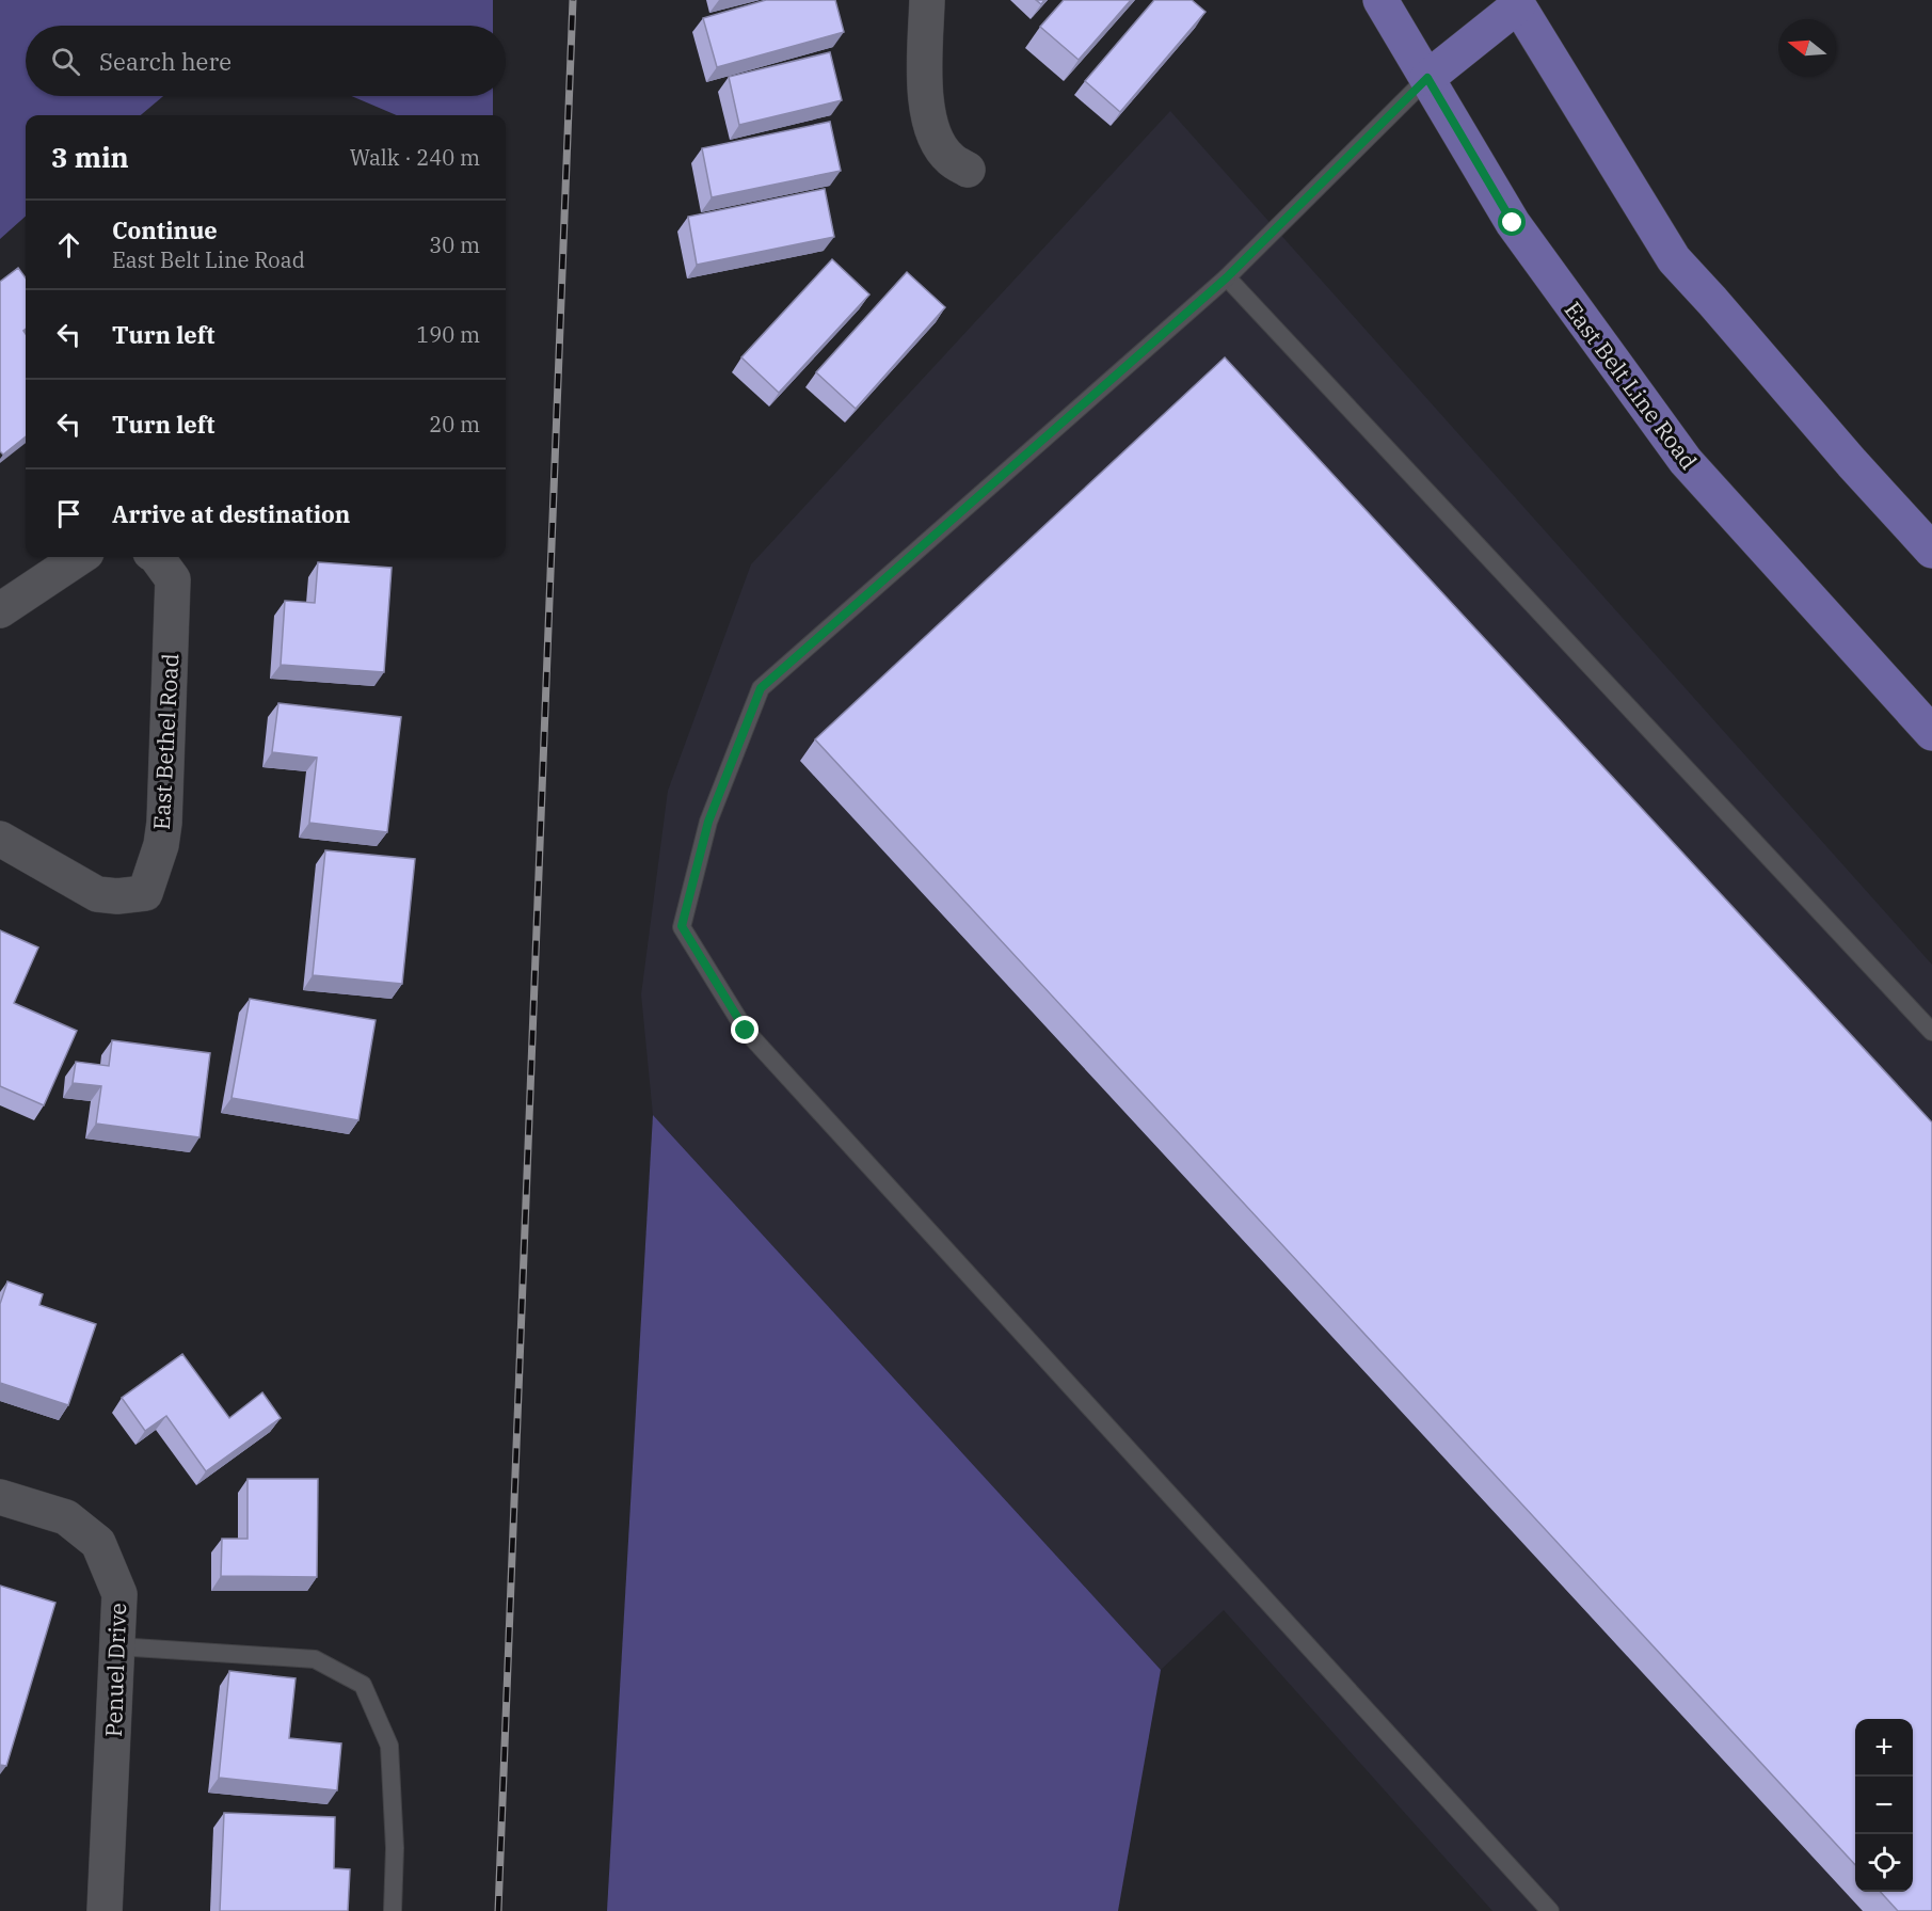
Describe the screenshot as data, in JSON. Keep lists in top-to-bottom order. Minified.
{"streets":{"main road":["East Belt Line Road"],"street":["East Bethel Road","Penuel Drive"]},"north":"left","page":{"search":"Search here","heading":["3 min","Walk · 240 m"],"list":[["Continue","East Belt Line Road","30 m"],["Turn left","190 m"],["Turn left","20 m"],"Arrive at destination"],"map_buttons":["+","−"]}}
